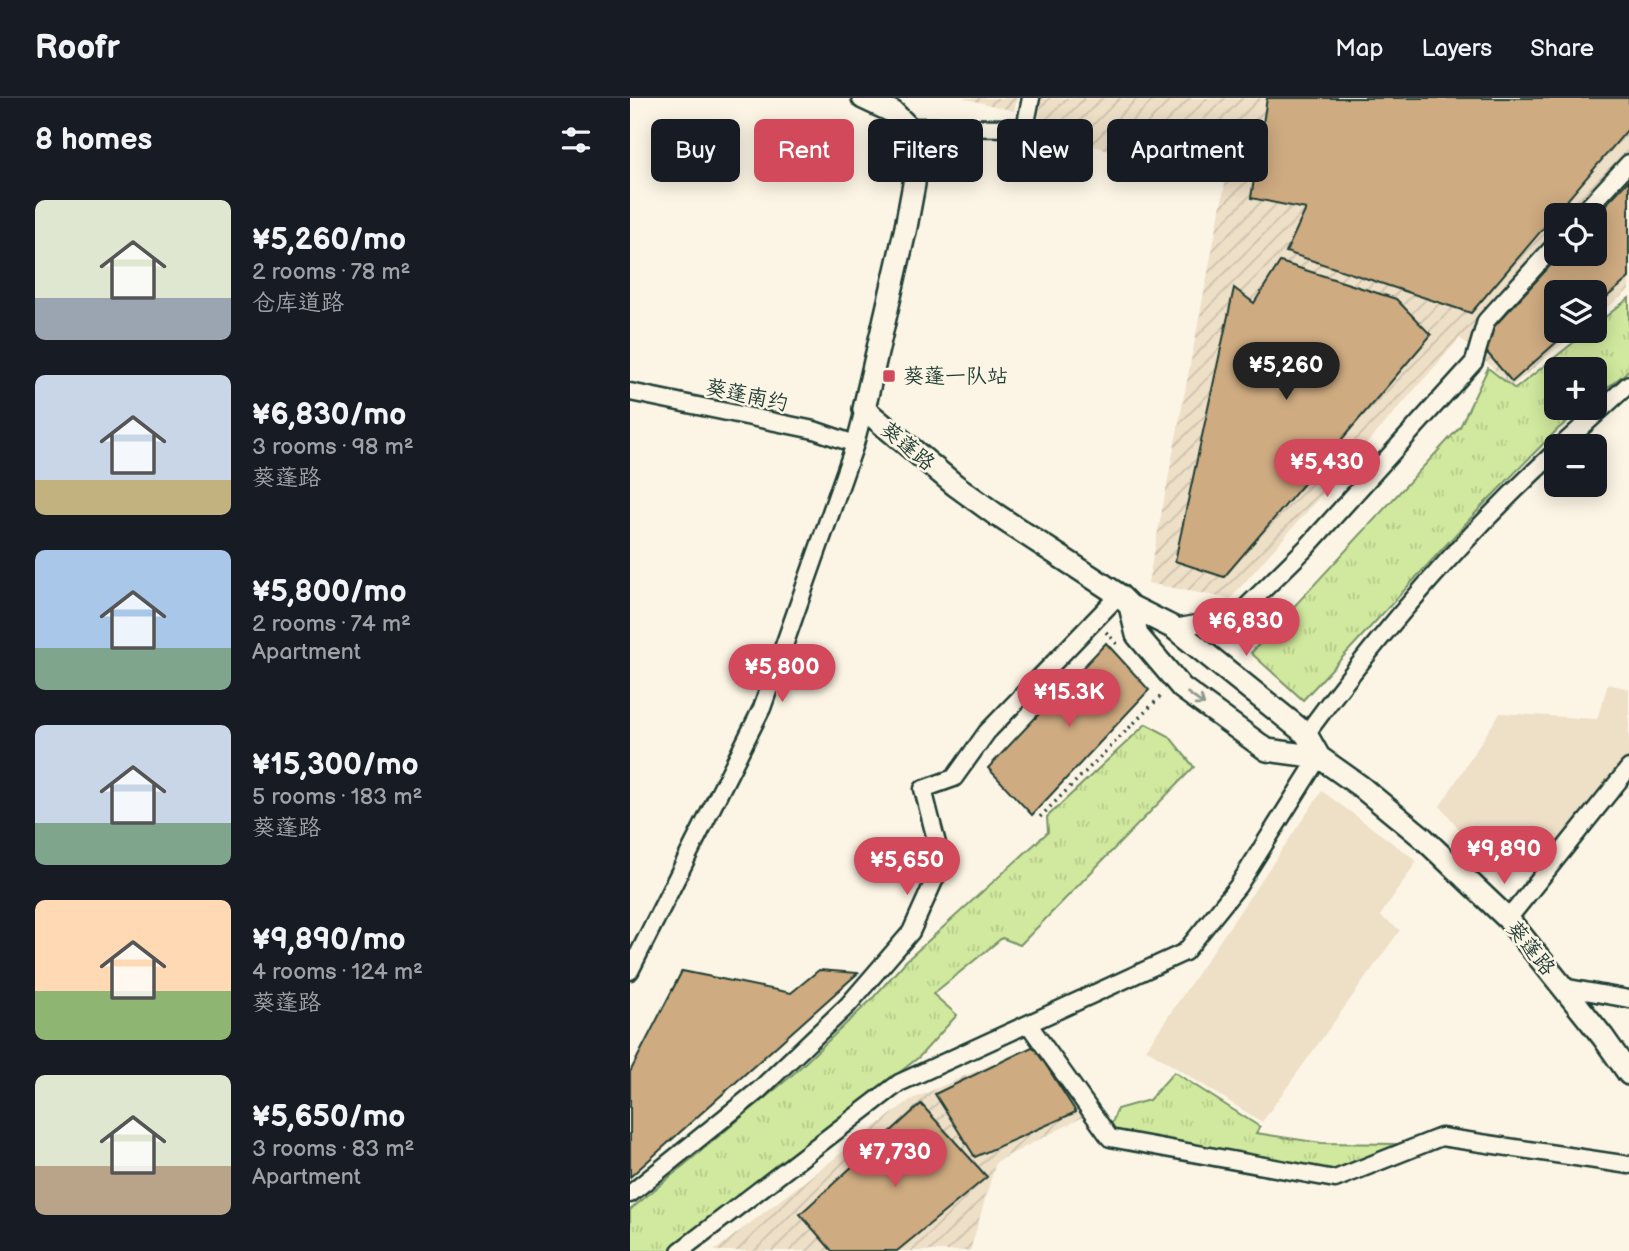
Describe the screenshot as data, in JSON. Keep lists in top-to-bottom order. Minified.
{"streets":{"street":["葵蓬南约","葵蓬路"]},"places":{"transit":["葵蓬一队站"]},"page":{"header":"Roofr","nav":["Map","Layers","Share"],"heading":"8 homes","chip":["Buy","Rent","Filters","New","Apartment"],"list":[{"name":"¥5,260/mo","note":"2 rooms · 78 m² · 仓库道路"},{"name":"¥6,830/mo","note":"3 rooms · 98 m² · 葵蓬路"},{"name":"¥5,800/mo","note":"2 rooms · 74 m² · Apartment"},{"name":"¥15,300/mo","note":"5 rooms · 183 m² · 葵蓬路"},{"name":"¥9,890/mo","note":"4 rooms · 124 m² · 葵蓬路"},{"name":"¥5,650/mo","note":"3 rooms · 83 m² · Apartment"}],"map_buttons":["+","−"],"price":["¥5,260","¥5,430","¥6,830","¥5,800","¥15.3K","¥9,890","¥5,650","¥7,730"]}}
